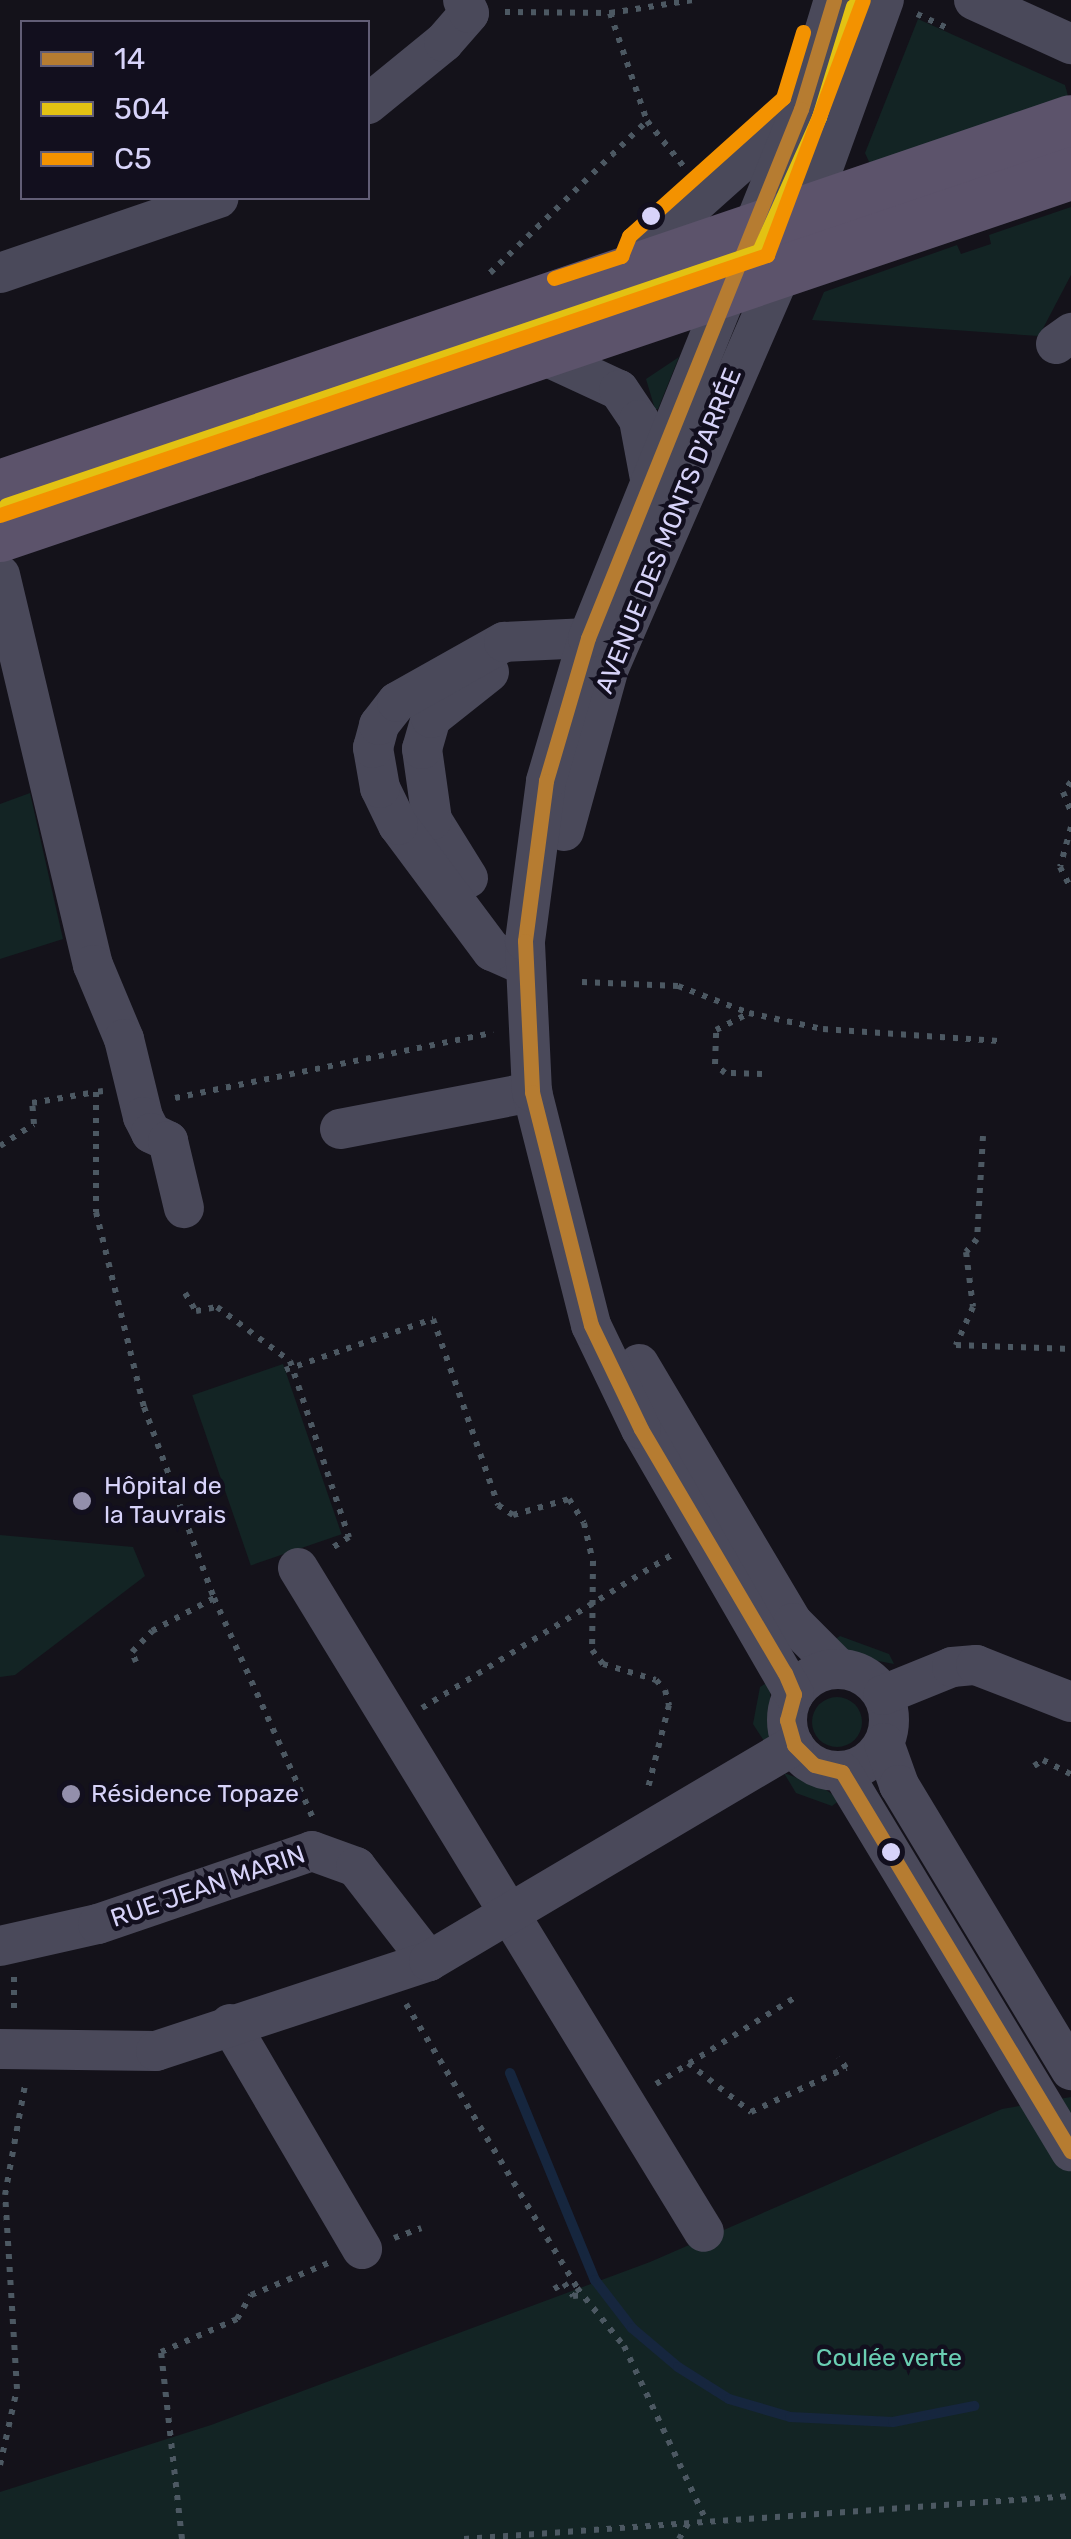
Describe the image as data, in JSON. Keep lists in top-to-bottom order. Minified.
{"streets":{"street":["AVENUE DES MONTS D'ARRÉE","RUE JEAN MARIN"]},"parks":["Coulée verte"],"places":["Hôpital de la Tauvrais","Résidence Topaze"],"lines":["transit line 14","transit line C5","transit line 504"],"legend":["14","504","C5"]}
